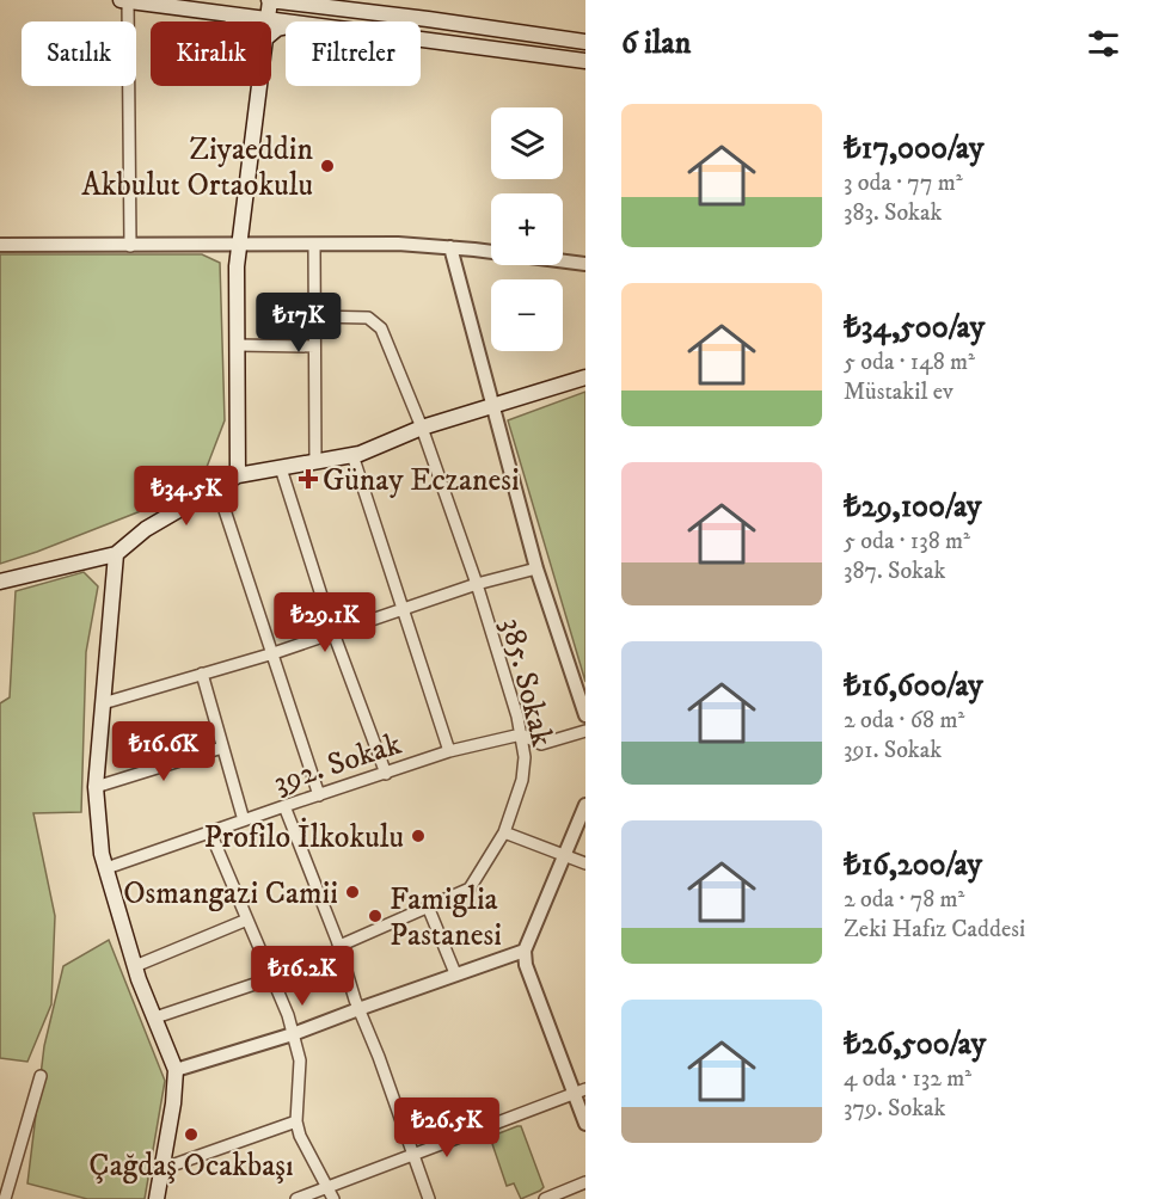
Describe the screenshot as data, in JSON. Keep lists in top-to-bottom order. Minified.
{"streets":{"street":["385. Sokak","392. Sokak"]},"crossings":[["385. Sokak","392. Sokak"]],"places":{"other":["Ziyaeddin Akbulut Ortaokulu","Profilo İlkokulu","Osmangazi Camii","Famiglia Pastanesi","Çağdaş Ocakbaşı"],"health":["Günay Eczanesi"]},"page":{"heading":"6 ilan","chip":["Satılık","Kiralık","Filtreler"],"list":[{"name":"₺17,000/ay","note":"3 oda · 77 m² · 383. Sokak"},{"name":"₺34,500/ay","note":"5 oda · 148 m² · Müstakil ev"},{"name":"₺29,100/ay","note":"5 oda · 138 m² · 387. Sokak"},{"name":"₺16,600/ay","note":"2 oda · 68 m² · 391. Sokak"},{"name":"₺16,200/ay","note":"2 oda · 78 m² · Zeki Hafız Caddesi"},{"name":"₺26,500/ay","note":"4 oda · 132 m² · 379. Sokak"}],"map_buttons":["+","−"],"price":["₺17K","₺34.5K","₺29.1K","₺16.6K","₺16.2K","₺26.5K"]}}
